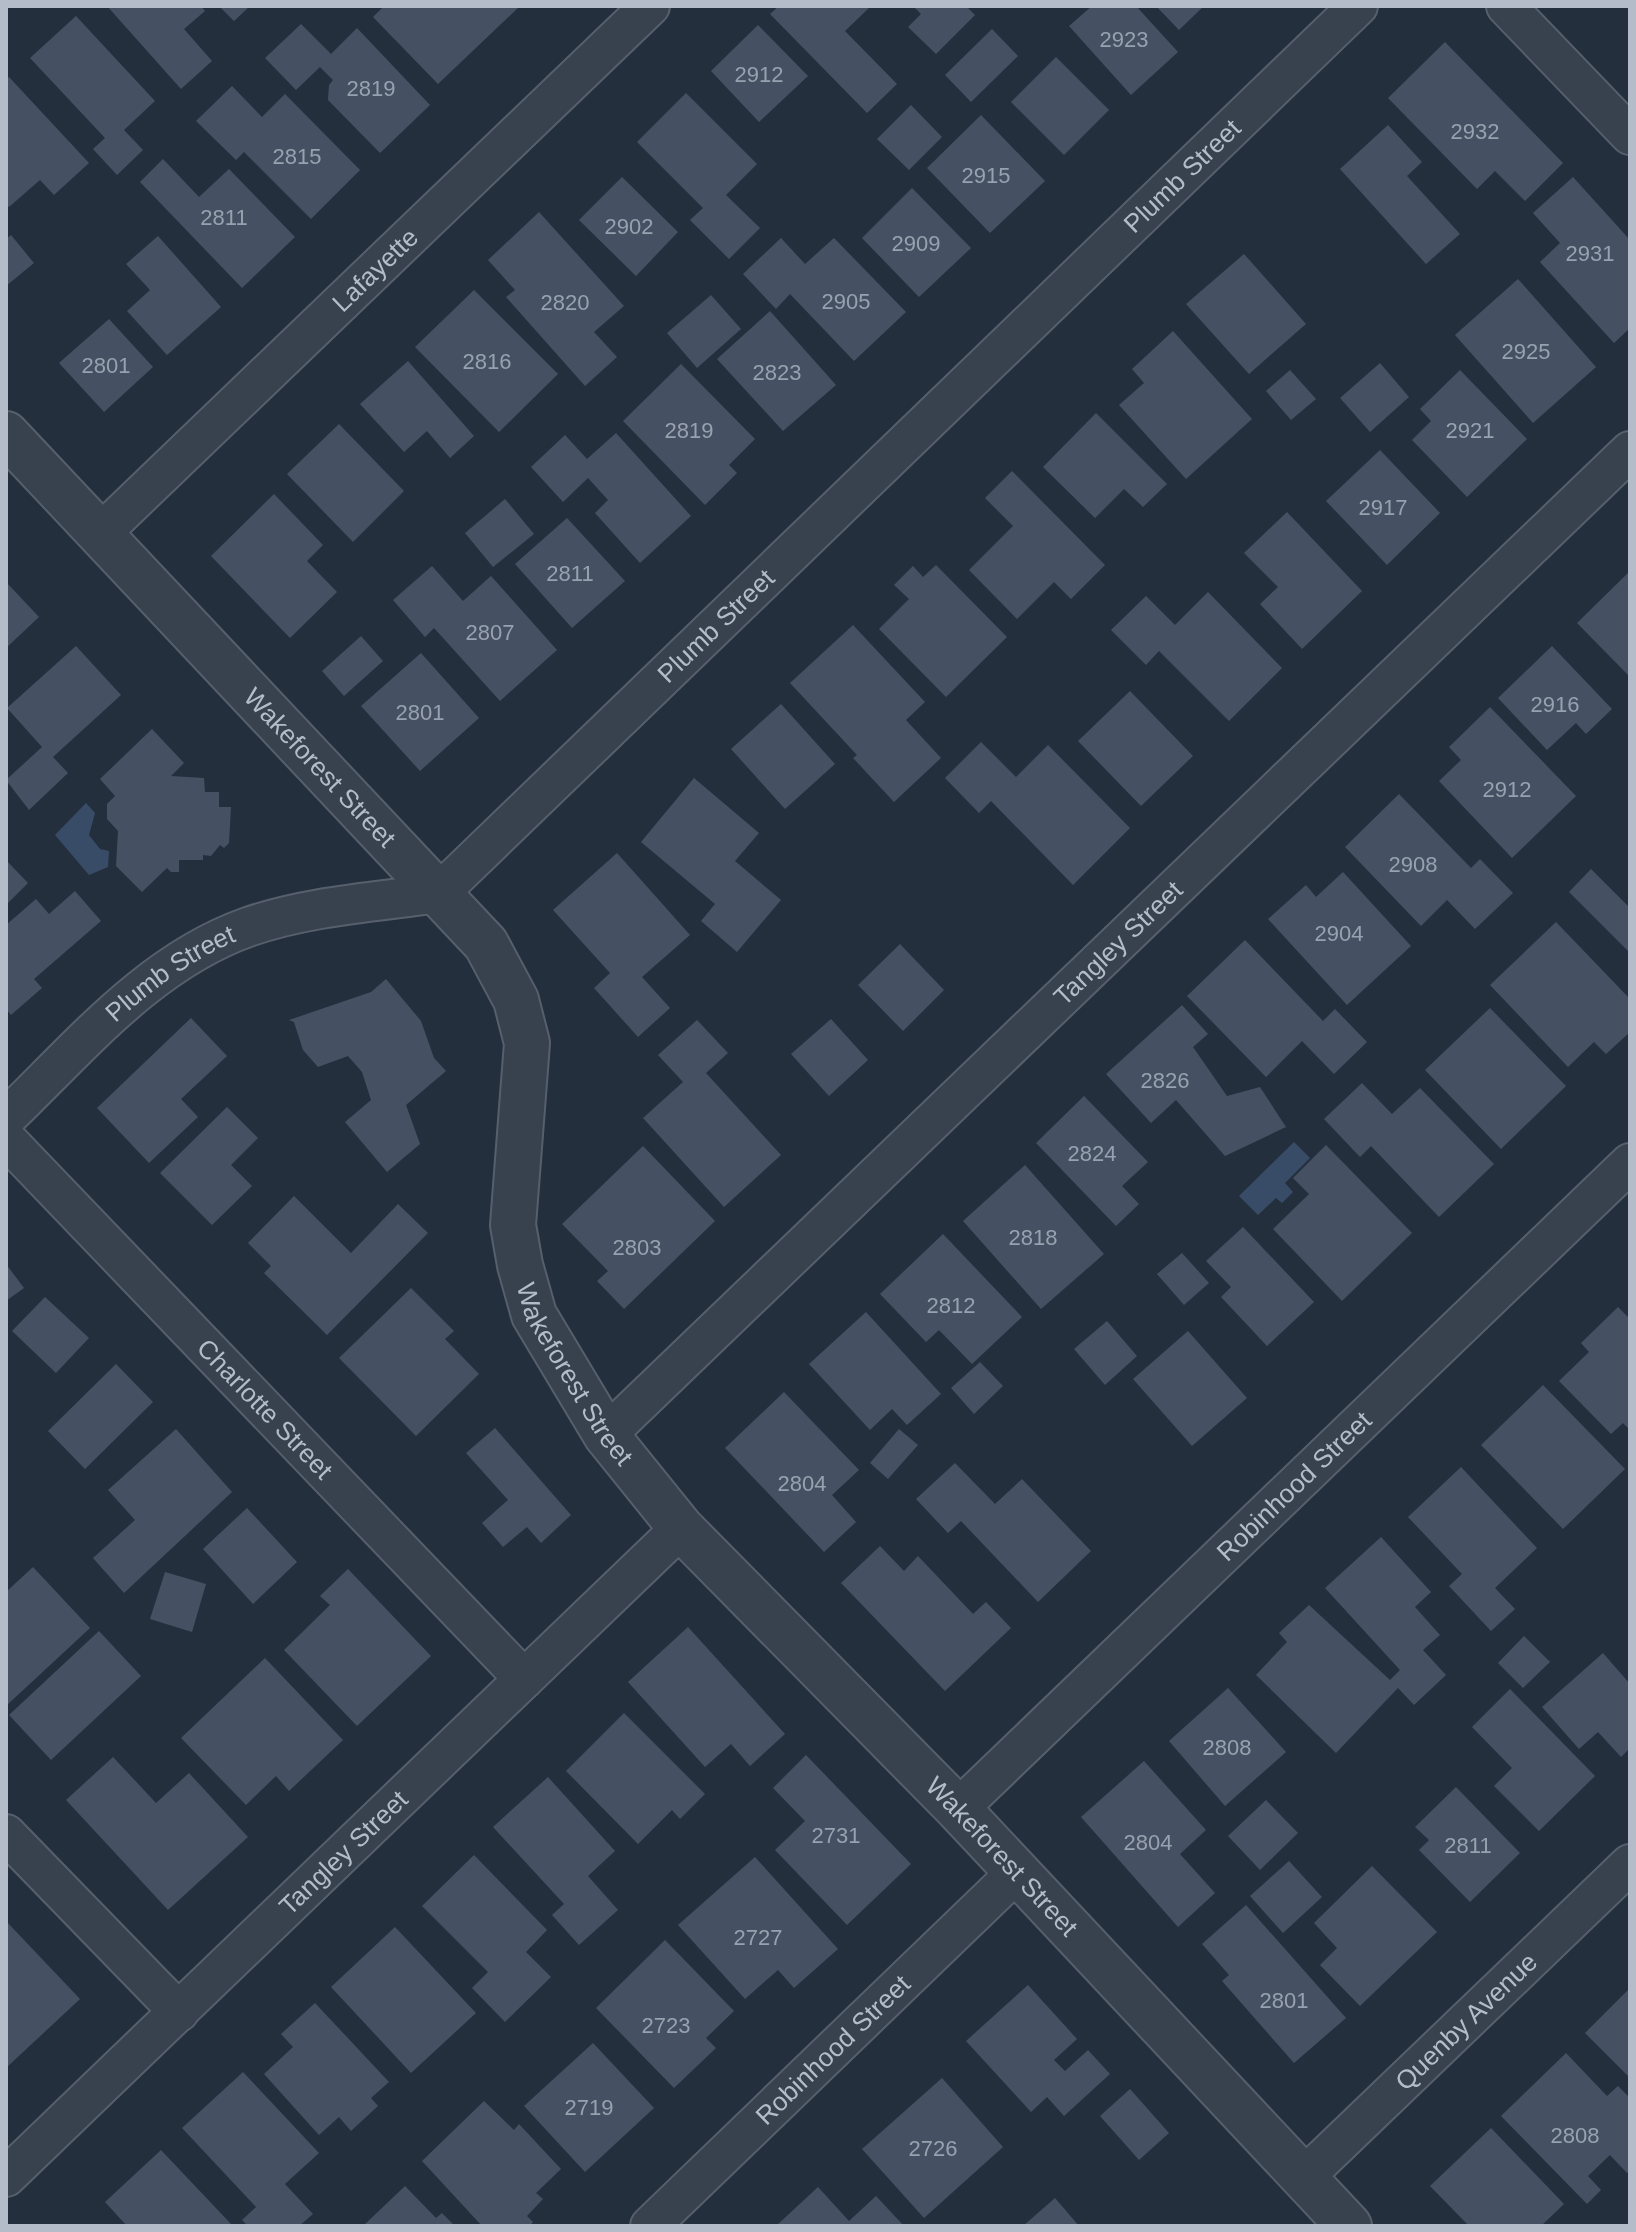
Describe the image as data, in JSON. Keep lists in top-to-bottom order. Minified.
{"streets":{"street":["Plumb Street","Lafayette","Wakeforest Street","Tangley Street","Charlotte Street","Robinhood Street","Quenby Avenue"]},"crossings":[["Plumb Street","Wakeforest Street"],["Lafayette","Wakeforest Street"],["Wakeforest Street","Tangley Street"],["Wakeforest Street","Robinhood Street"],["Wakeforest Street","Quenby Avenue"],["Tangley Street","Charlotte Street"]],"house_numbers":["2923","2912","2819","2932","2815","2915","2811","2902","2909","2931","2905","2820","2925","2816","2801","2823","2819","2921","2917","2811","2807","2916","2801","2912","2908","2904","2826","2824","2818","2803","2812","2804","2808","2731","2804","2811","2727","2801","2723","2719","2808","2726"]}
